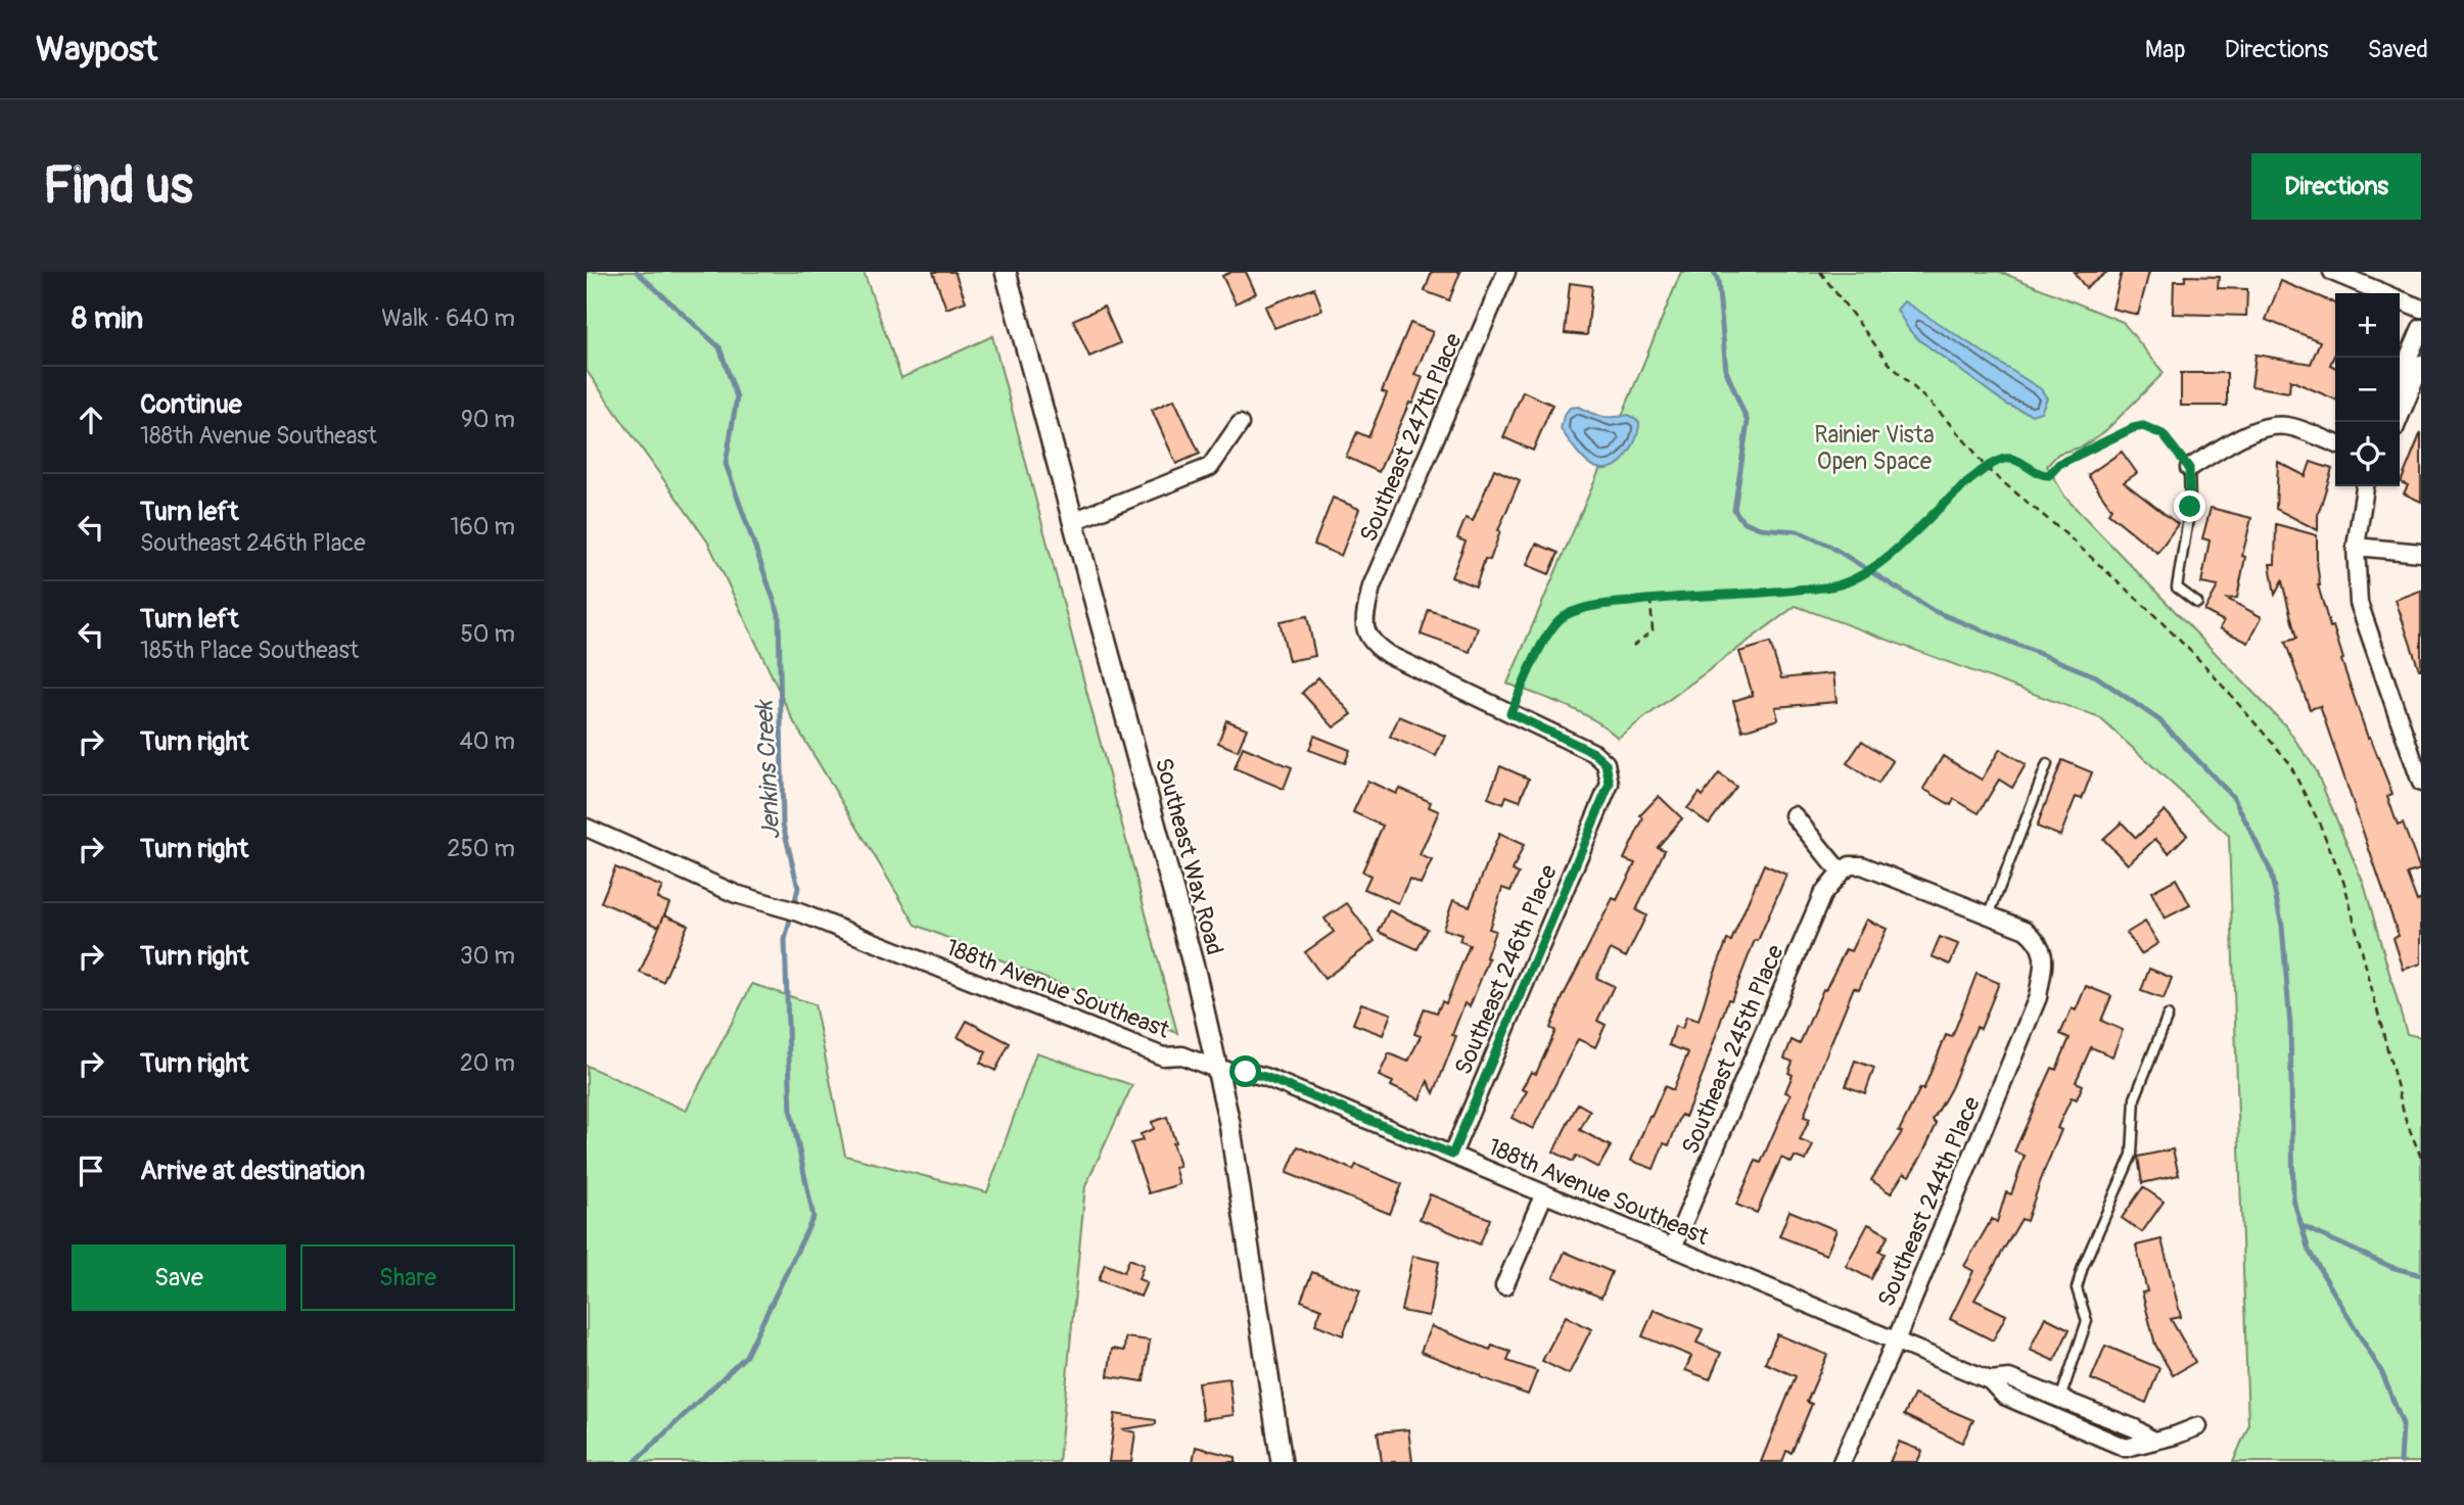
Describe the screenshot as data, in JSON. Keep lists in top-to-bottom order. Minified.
{"streets":{"street":["Southeast 247th Place","Southeast Wax Road","Southeast 246th Place","188th Avenue Southeast","Southeast 245th Place","Southeast 244th Place"]},"crossings":[["Southeast 247th Place","Southeast 246th Place"],["Southeast Wax Road","188th Avenue Southeast"],["Southeast 246th Place","188th Avenue Southeast"],["188th Avenue Southeast","Southeast 245th Place"],["188th Avenue Southeast","Southeast 244th Place"]],"water":["Jenkins Creek"],"parks":["Rainier Vista Open Space"],"page":{"header":"Waypost","nav":["Map","Directions","Saved"],"buttons":["Directions",["Save","Share"]],"title":"Find us","heading":["8 min","Walk · 640 m"],"map_buttons":["+","−"],"list":[["Continue","188th Avenue Southeast","90 m"],["Turn left","Southeast 246th Place","160 m"],["Turn left","185th Place Southeast","50 m"],["Turn right","40 m"],["Turn right","250 m"],["Turn right","30 m"],["Turn right","20 m"],"Arrive at destination"]}}
